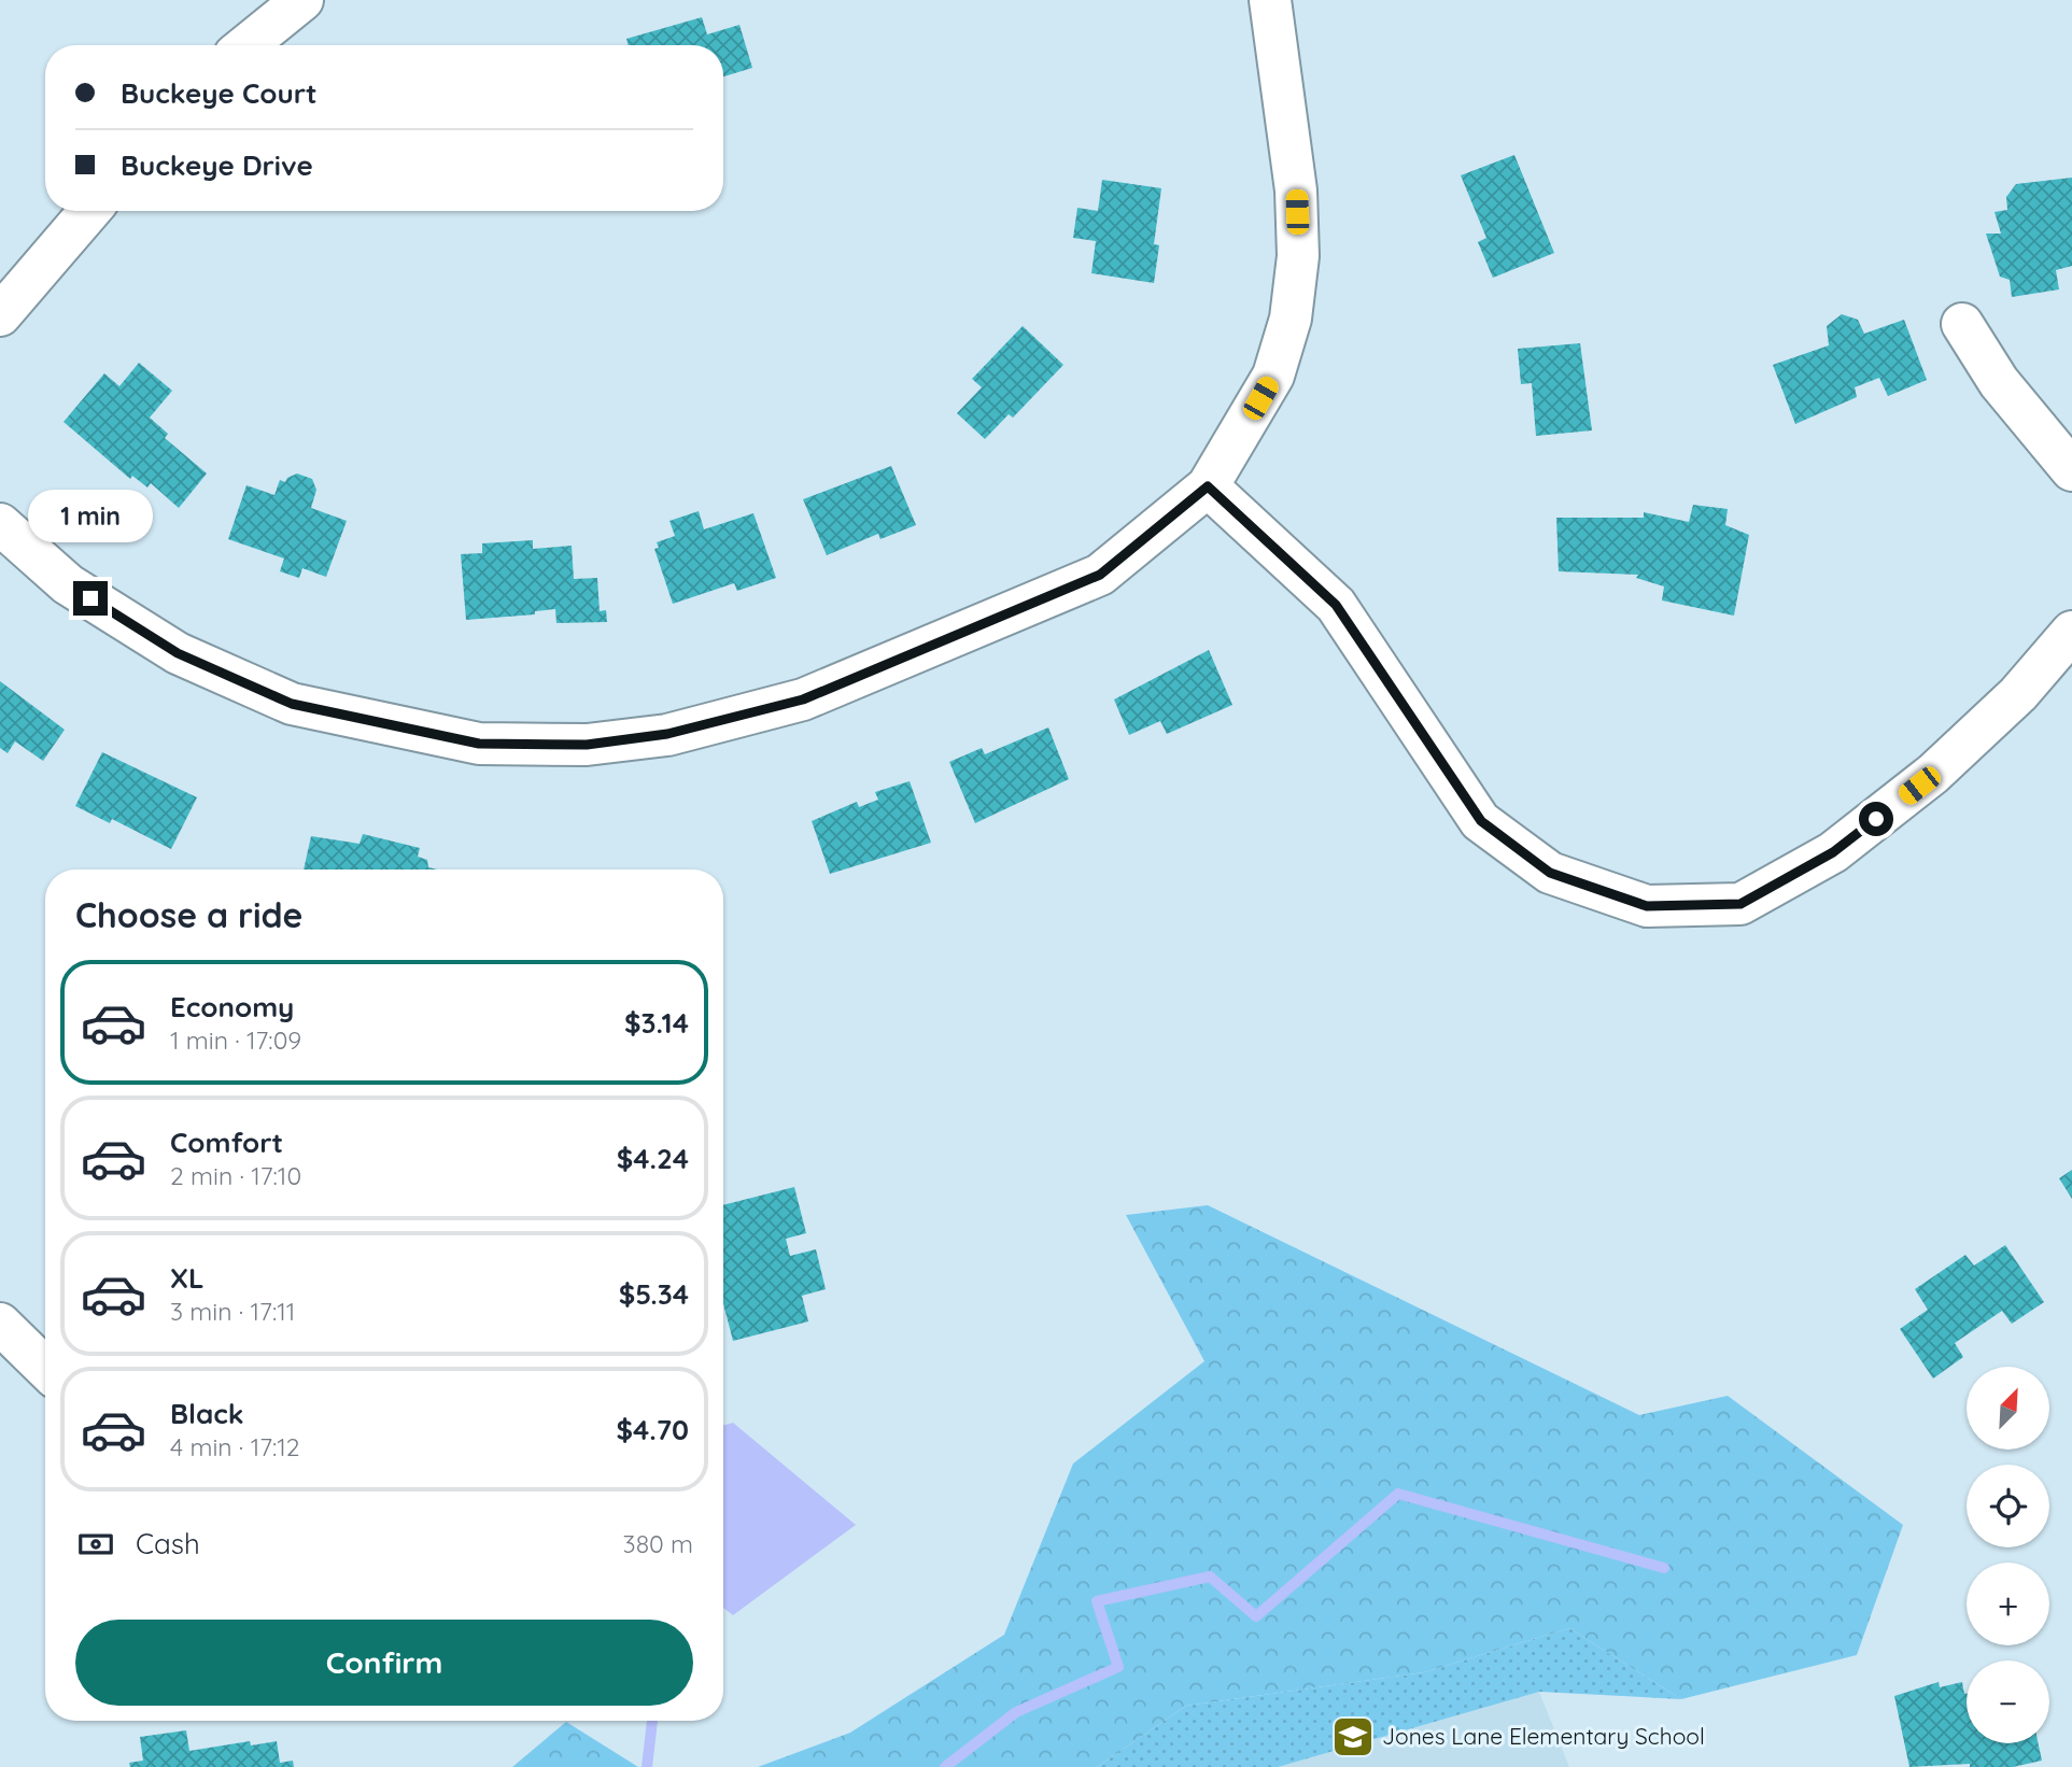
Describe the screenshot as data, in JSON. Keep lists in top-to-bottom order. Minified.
{"places":{"school or university":["Jones Lane Elementary School"]},"north":"top right","page":{"banner":["Buckeye Court","Buckeye Drive"],"bubble":"1 min","heading":"Choose a ride","list":[{"name":"Economy","note":"1 min · 17:09","value":"$3.14"},{"name":"Comfort","note":"2 min · 17:10","value":"$4.24"},{"name":"XL","note":"3 min · 17:11","value":"$5.34"},{"name":"Black","note":"4 min · 17:12","value":"$4.70"}],"map_buttons":["+","−"],"pay":["Cash","380 m"],"buttons":"Confirm"}}
